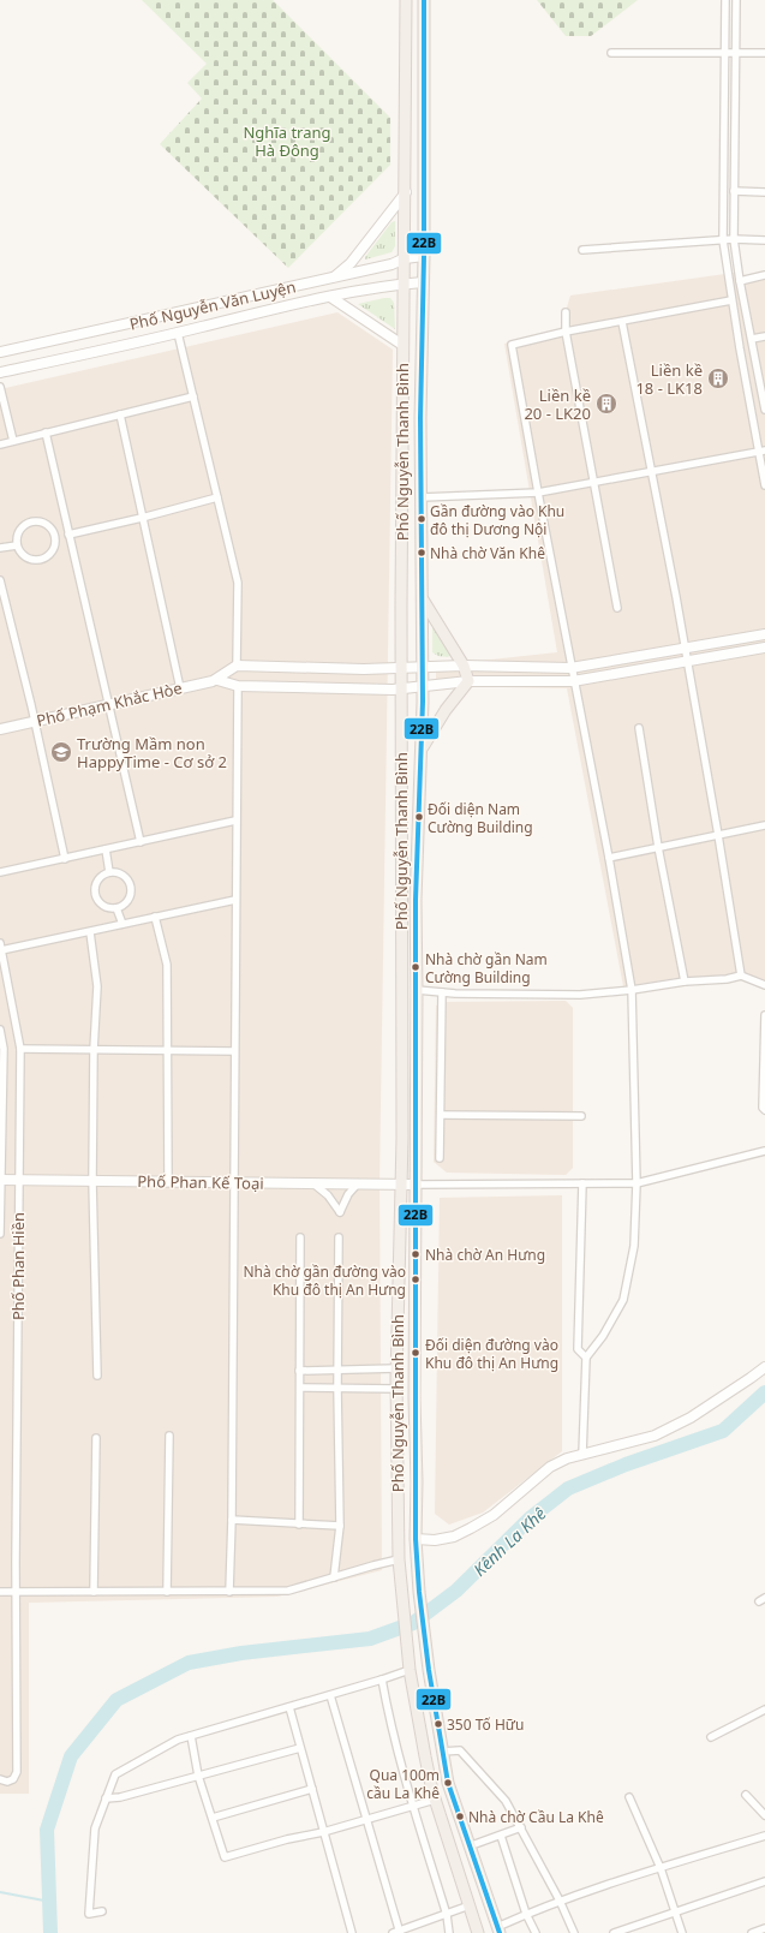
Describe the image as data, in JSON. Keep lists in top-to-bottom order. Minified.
{"streets":{"main road":["Phố Nguyễn Thanh Bình"],"street":["Phố Nguyễn Văn Luyện","Phố Phạm Khắc Hòe","Phố Phan Kế Toại","Phố Phan Hiền"]},"crossings":[["Phố Nguyễn Văn Luyện","Phố Nguyễn Thanh Bình"],["Phố Nguyễn Thanh Bình","Phố Phạm Khắc Hòe"],["Phố Nguyễn Thanh Bình","Phố Phan Kế Toại"],["Phố Phan Kế Toại","Phố Phan Hiền"]],"water":["Kênh La Khê"],"parks":["Nghĩa trang Hà Đông"],"places":{"building":["Liền kề 18 - LK18","Liền kề 20 - LK20"],"other":["Gần đường vào Khu đô thị Dương Nội","Nhà chờ Văn Khê","Đối diện Nam Cường Building","Nhà chờ gần Nam Cường Building","Nhà chờ An Hưng","Nhà chờ gần đường vào Khu đô thị An Hưng","Đối diện đường vào Khu đô thị An Hưng","350 Tố Hữu","Qua 100m cầu La Khê","Nhà chờ Cầu La Khê"],"school or university":["Trường Mầm non HappyTime - Cơ sở 2"]},"lines":["transit line 22B"]}
